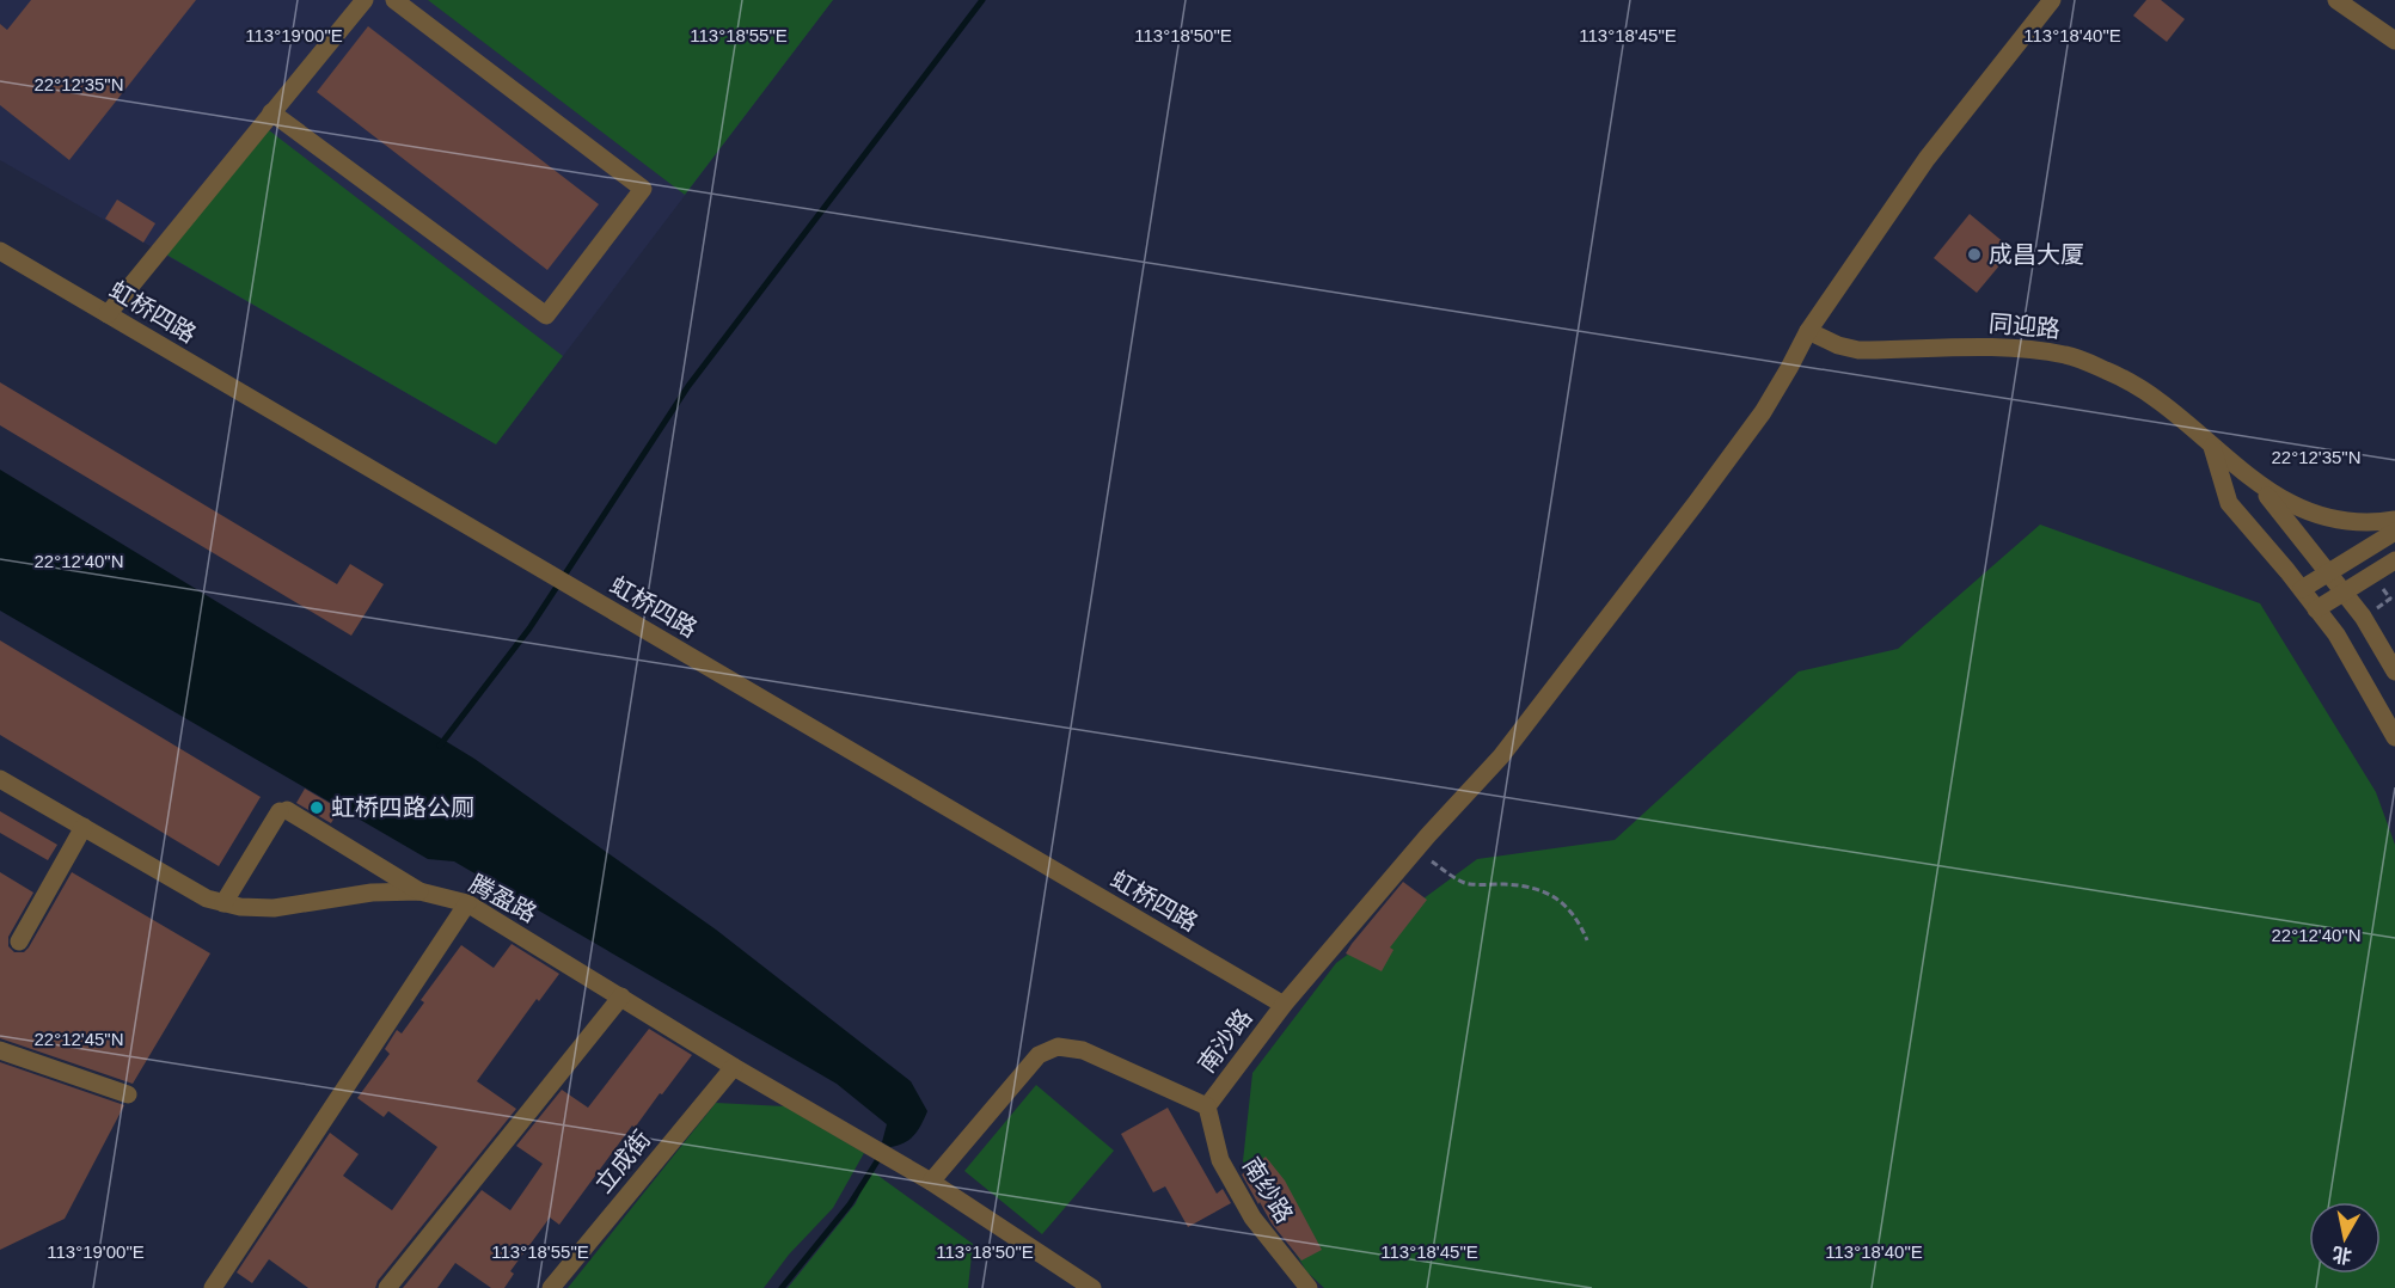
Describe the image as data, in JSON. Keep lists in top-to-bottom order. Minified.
{"streets":{"street":["虹桥四路","同迎路","腾盈路","南沙路","立成街","南纱路"]},"crossings":[["虹桥四路","南沙路"],["同迎路","南沙路"],["腾盈路","立成街"],["南沙路","南纱路"]],"places":["成昌大厦","虹桥四路公厕"],"north":"bottom","coordinates":["113°19'00\"E","113°18'55\"E","113°18'50\"E","113°18'45\"E","113°18'40\"E","22°12'35\"N","22°12'40\"N","22°12'45\"N"]}
